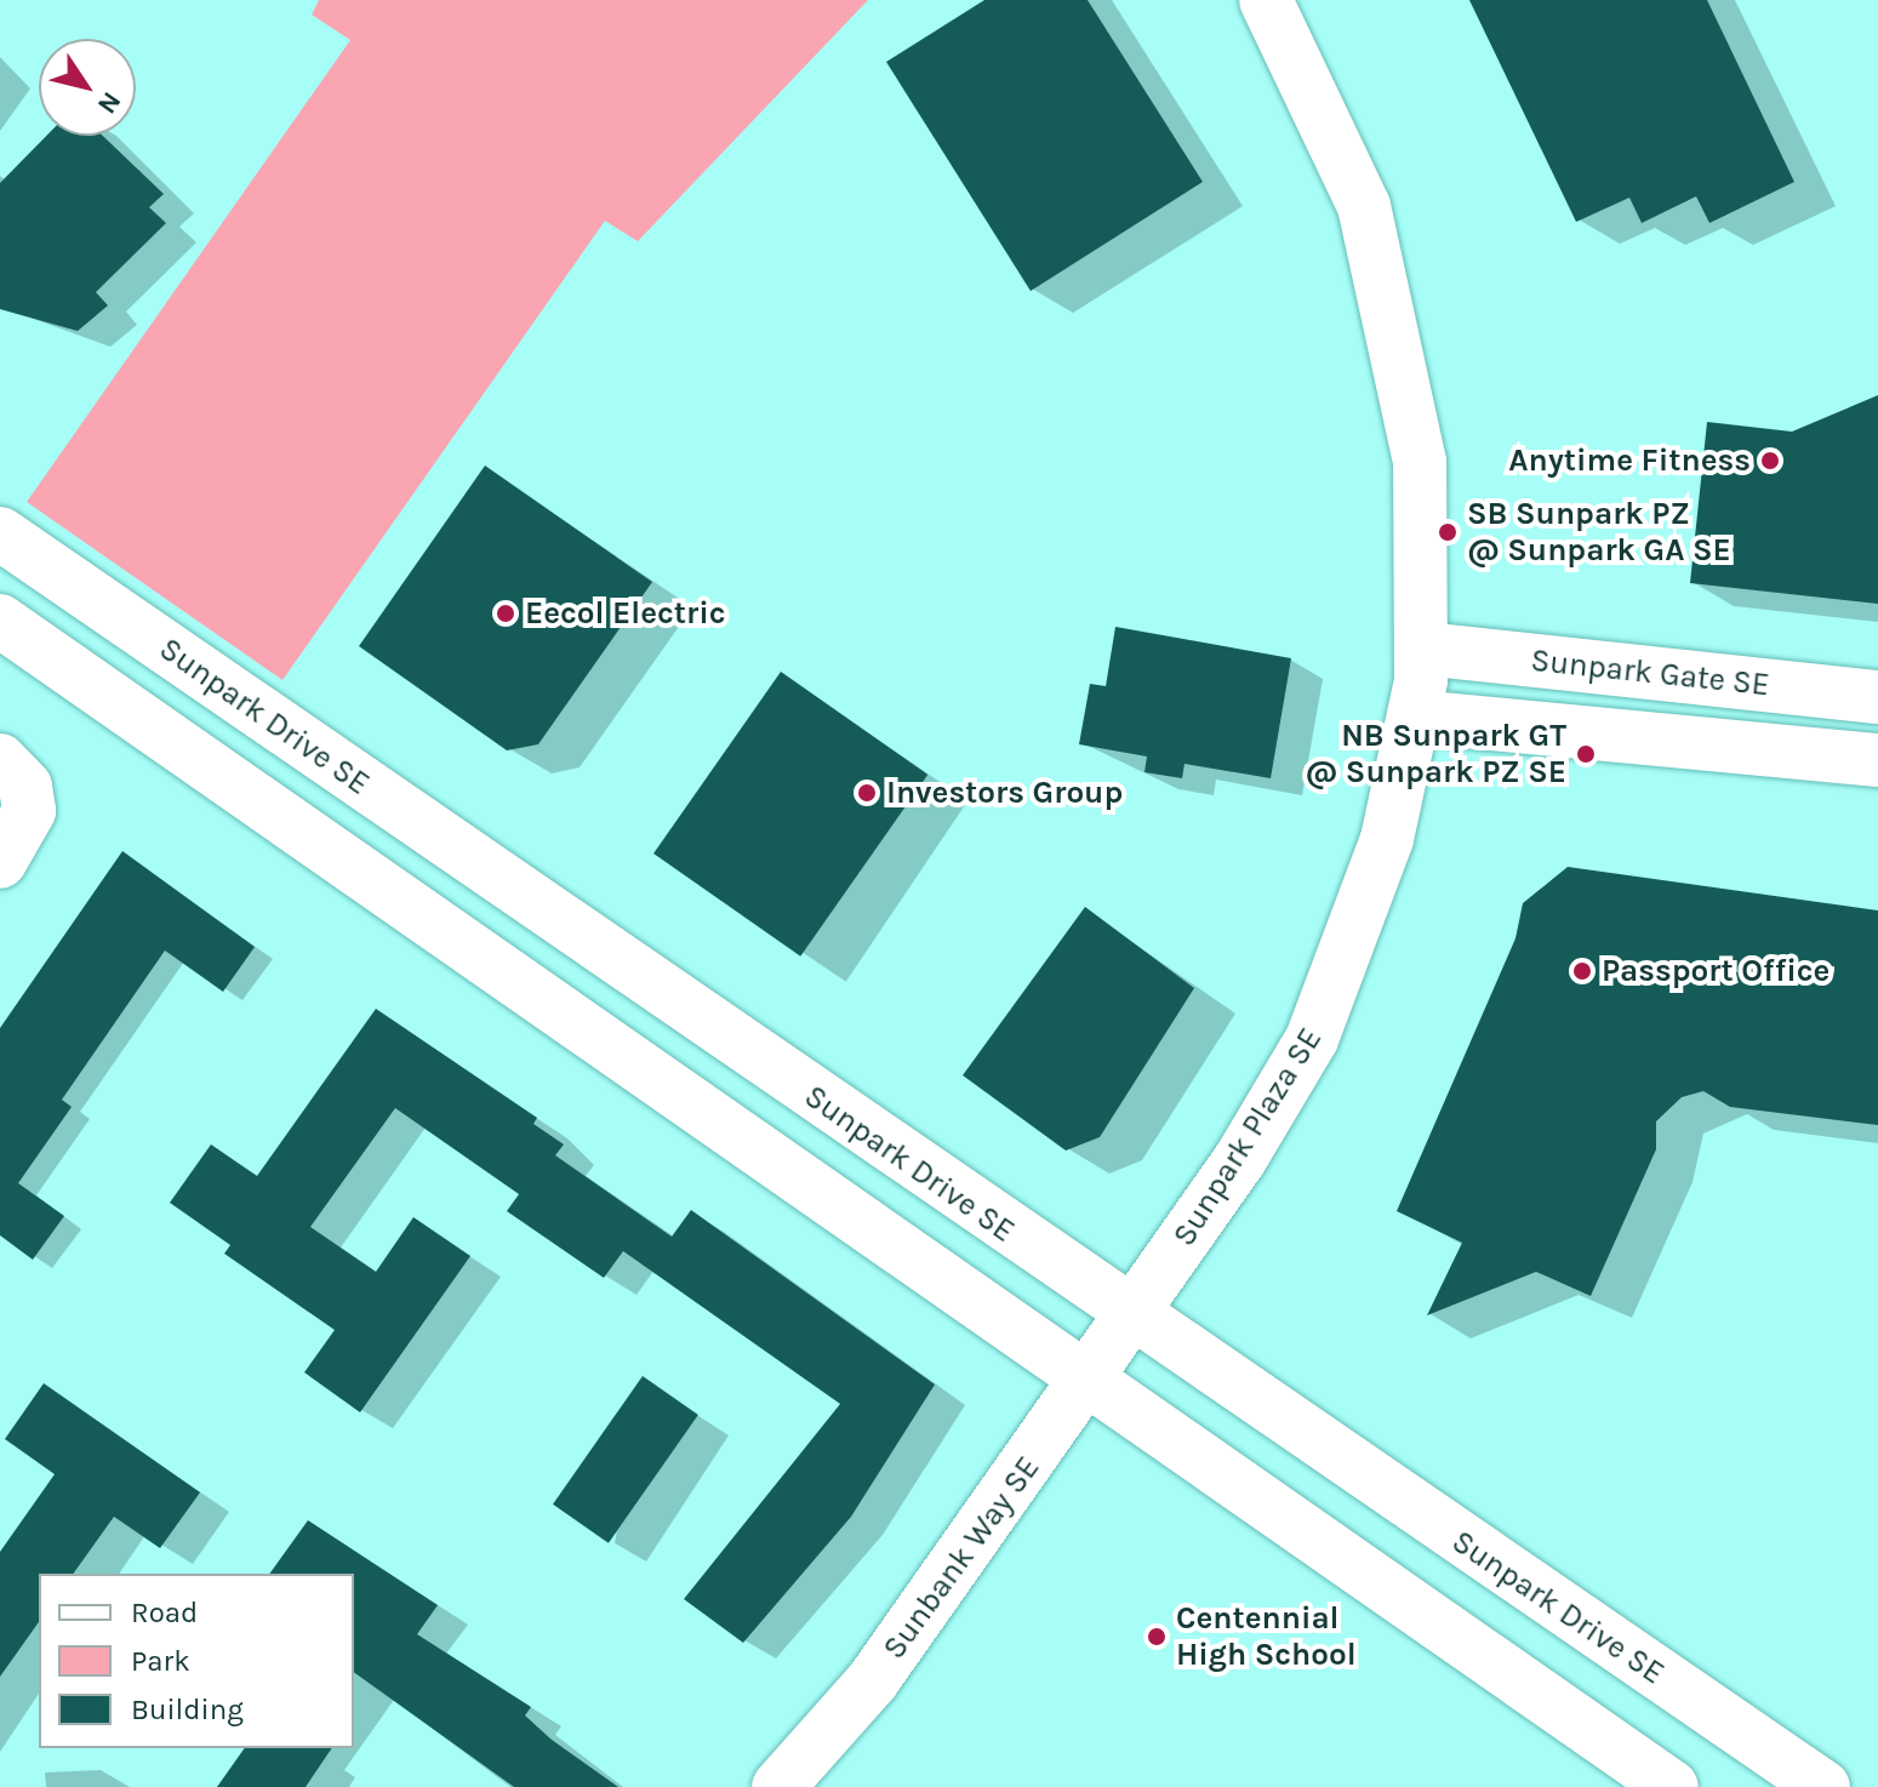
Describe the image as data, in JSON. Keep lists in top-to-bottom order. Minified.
{"streets":{"street":["Sunpark Gate SE","Sunpark Drive SE","Sunpark Plaza SE","Sunbank Way SE"]},"crossings":[["Sunpark Gate SE","Sunpark Plaza SE"],["Sunpark Drive SE","Sunpark Plaza SE"],["Sunpark Drive SE","Sunbank Way SE"],["Sunpark Plaza SE","Sunbank Way SE"]],"places":["Anytime Fitness","SB Sunpark PZ @ Sunpark GA SE","Eecol Electric","NB Sunpark GT @ Sunpark PZ SE","Investors Group","Passport Office","Centennial High School"],"legend":["Road","Park","Building"],"north":"bottom right"}
